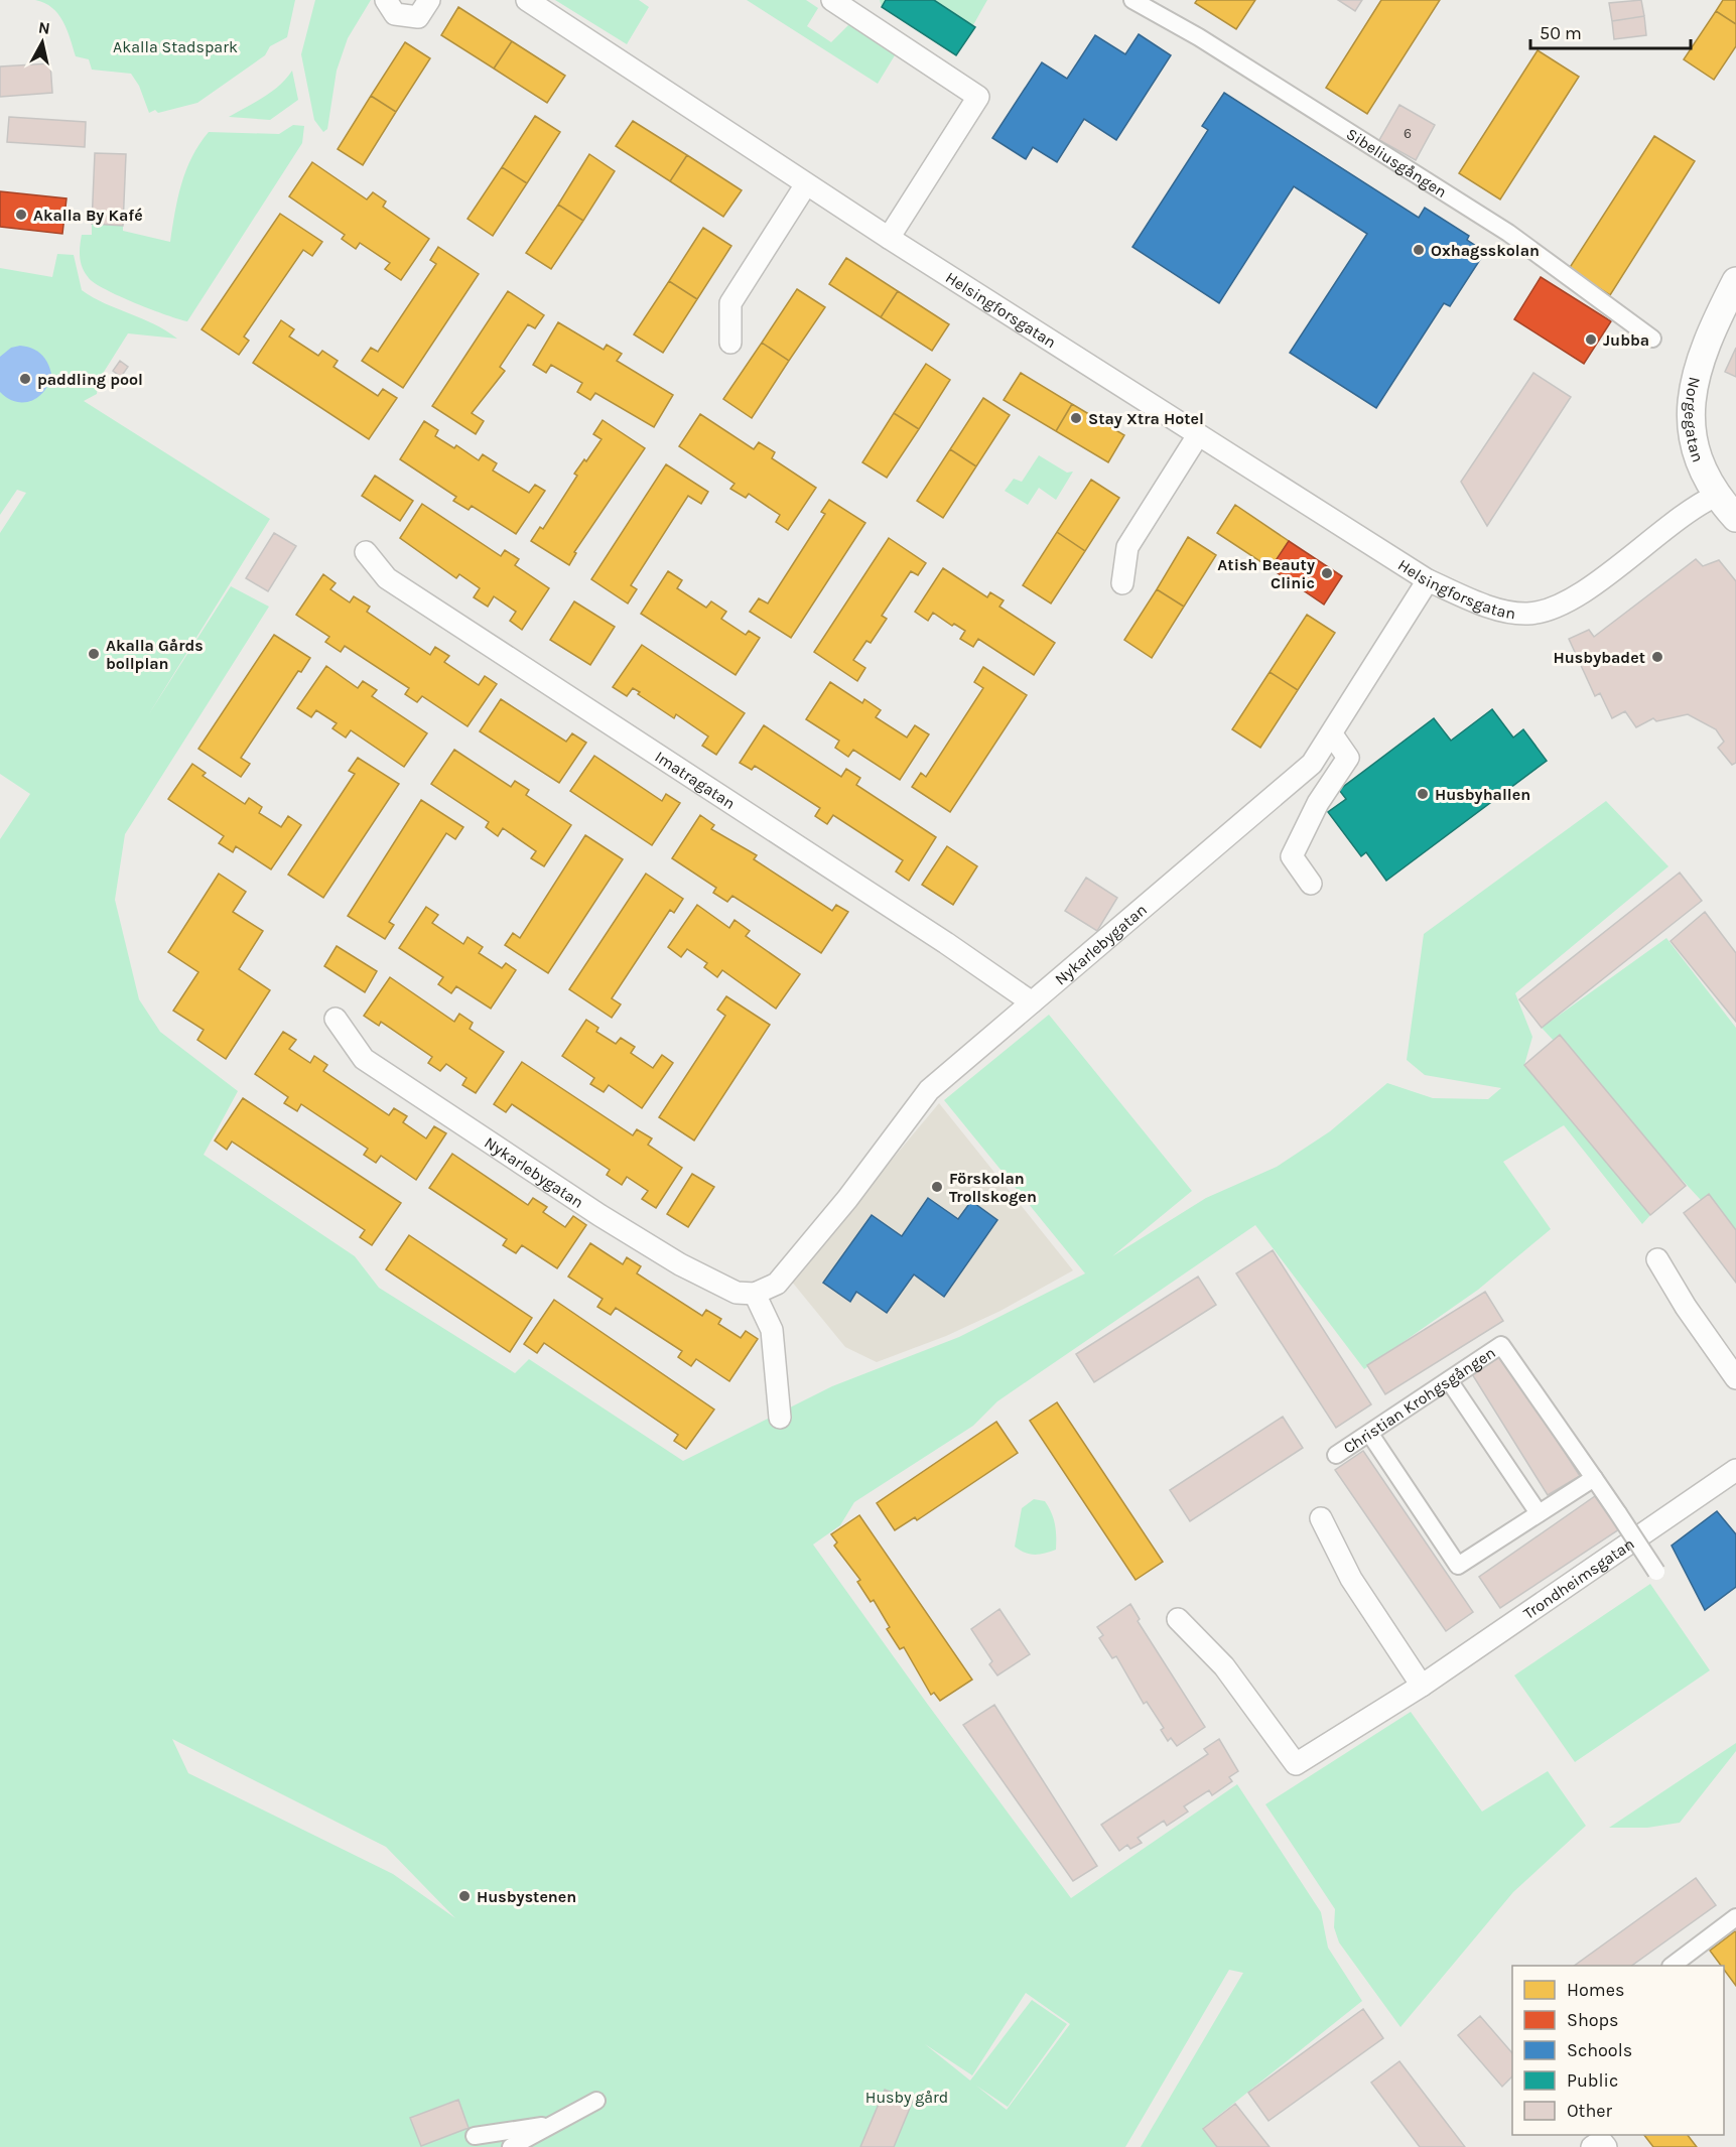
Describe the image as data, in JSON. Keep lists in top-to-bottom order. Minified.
{"streets":{"street":["Sibeliusgången","Helsingforsgatan","Norgegatan","Imatragatan","Nykarlebygatan","Christian Krohgsgången","Trondheimsgatan"]},"crossings":[["Helsingforsgatan","Norgegatan"],["Helsingforsgatan","Nykarlebygatan"],["Imatragatan","Nykarlebygatan"]],"parks":["Akalla Stadspark","Husby gård"],"places":["Akalla By Kafé","Oxhagsskolan","Jubba","paddling pool","Stay Xtra Hotel","Atish Beauty Clinic","Akalla Gårds bollplan","Husbybadet","Husbyhallen","Förskolan Trollskogen","Husbystenen"],"house_numbers":["6"],"legend":["Homes","Shops","Schools","Public","Other"],"scale_bar":"50 m","north":"top"}
